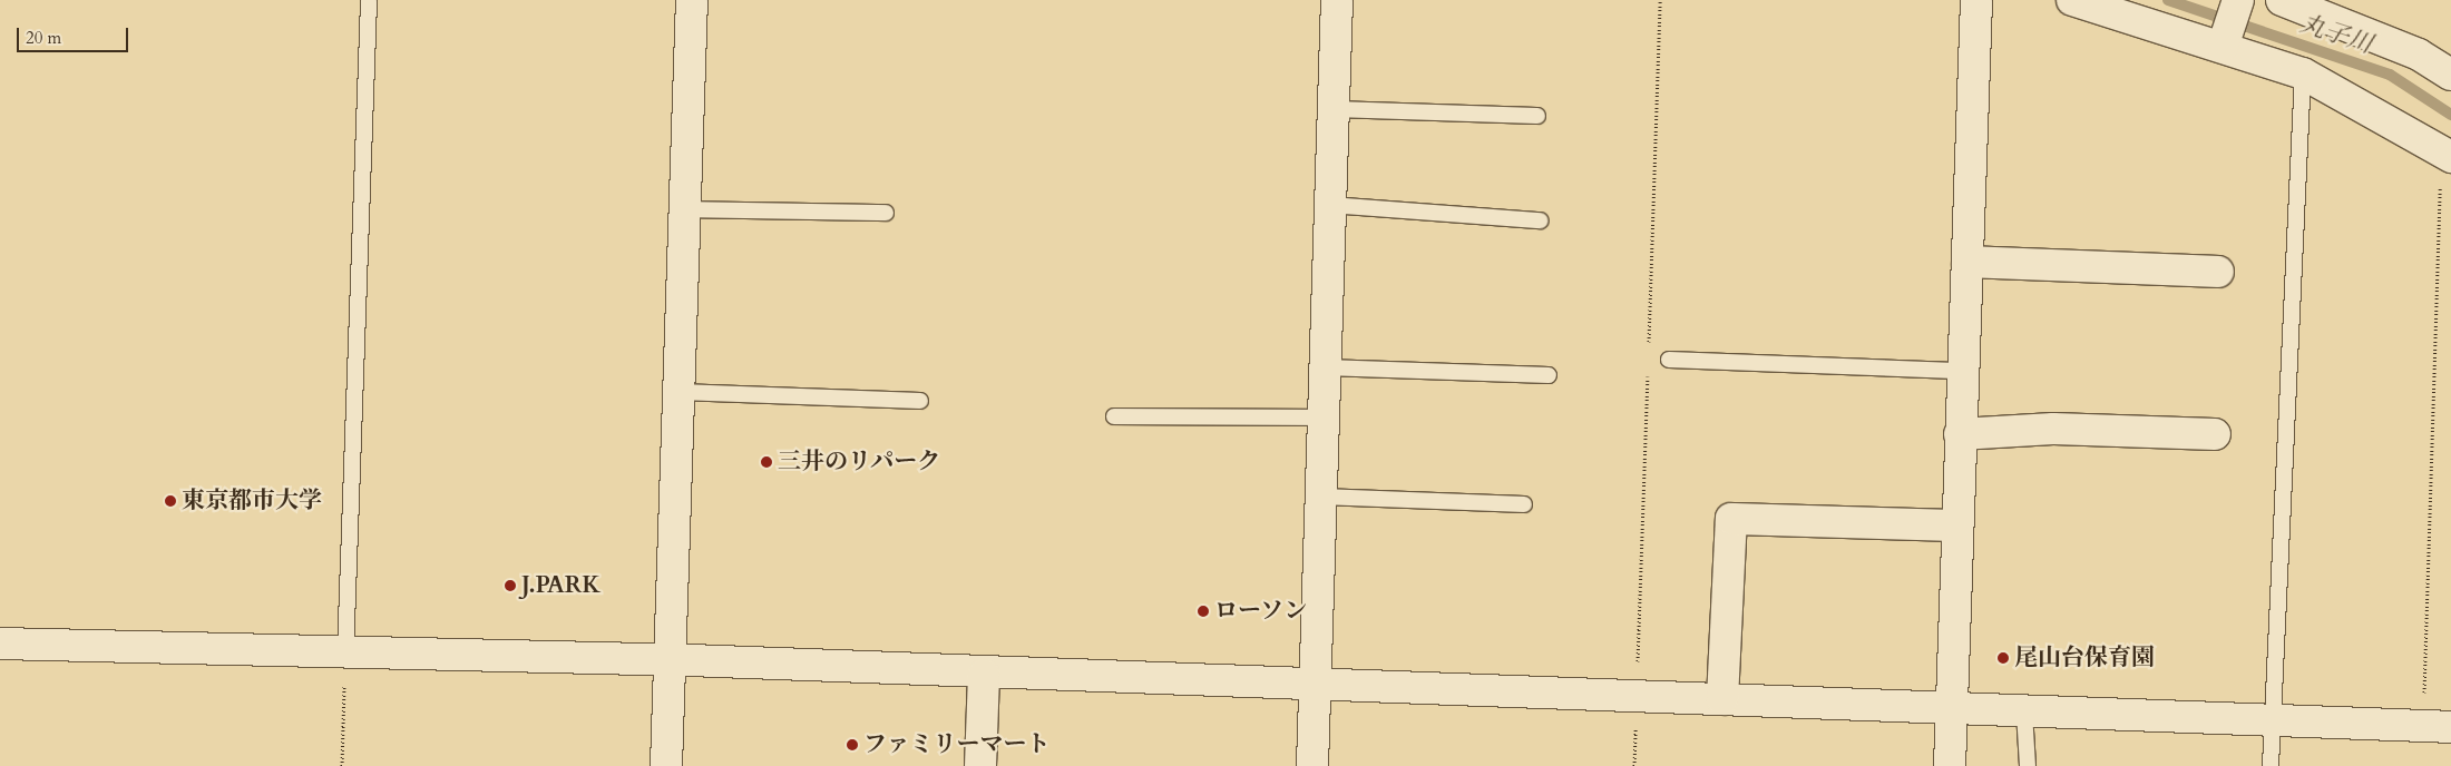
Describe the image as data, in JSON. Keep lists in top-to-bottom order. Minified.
{"water":["丸子川"],"places":["三井のリパーク","東京都市大学","J.PARK","ローソン","尾山台保育園","ファミリーマート"],"scale_bar":"20 m"}
